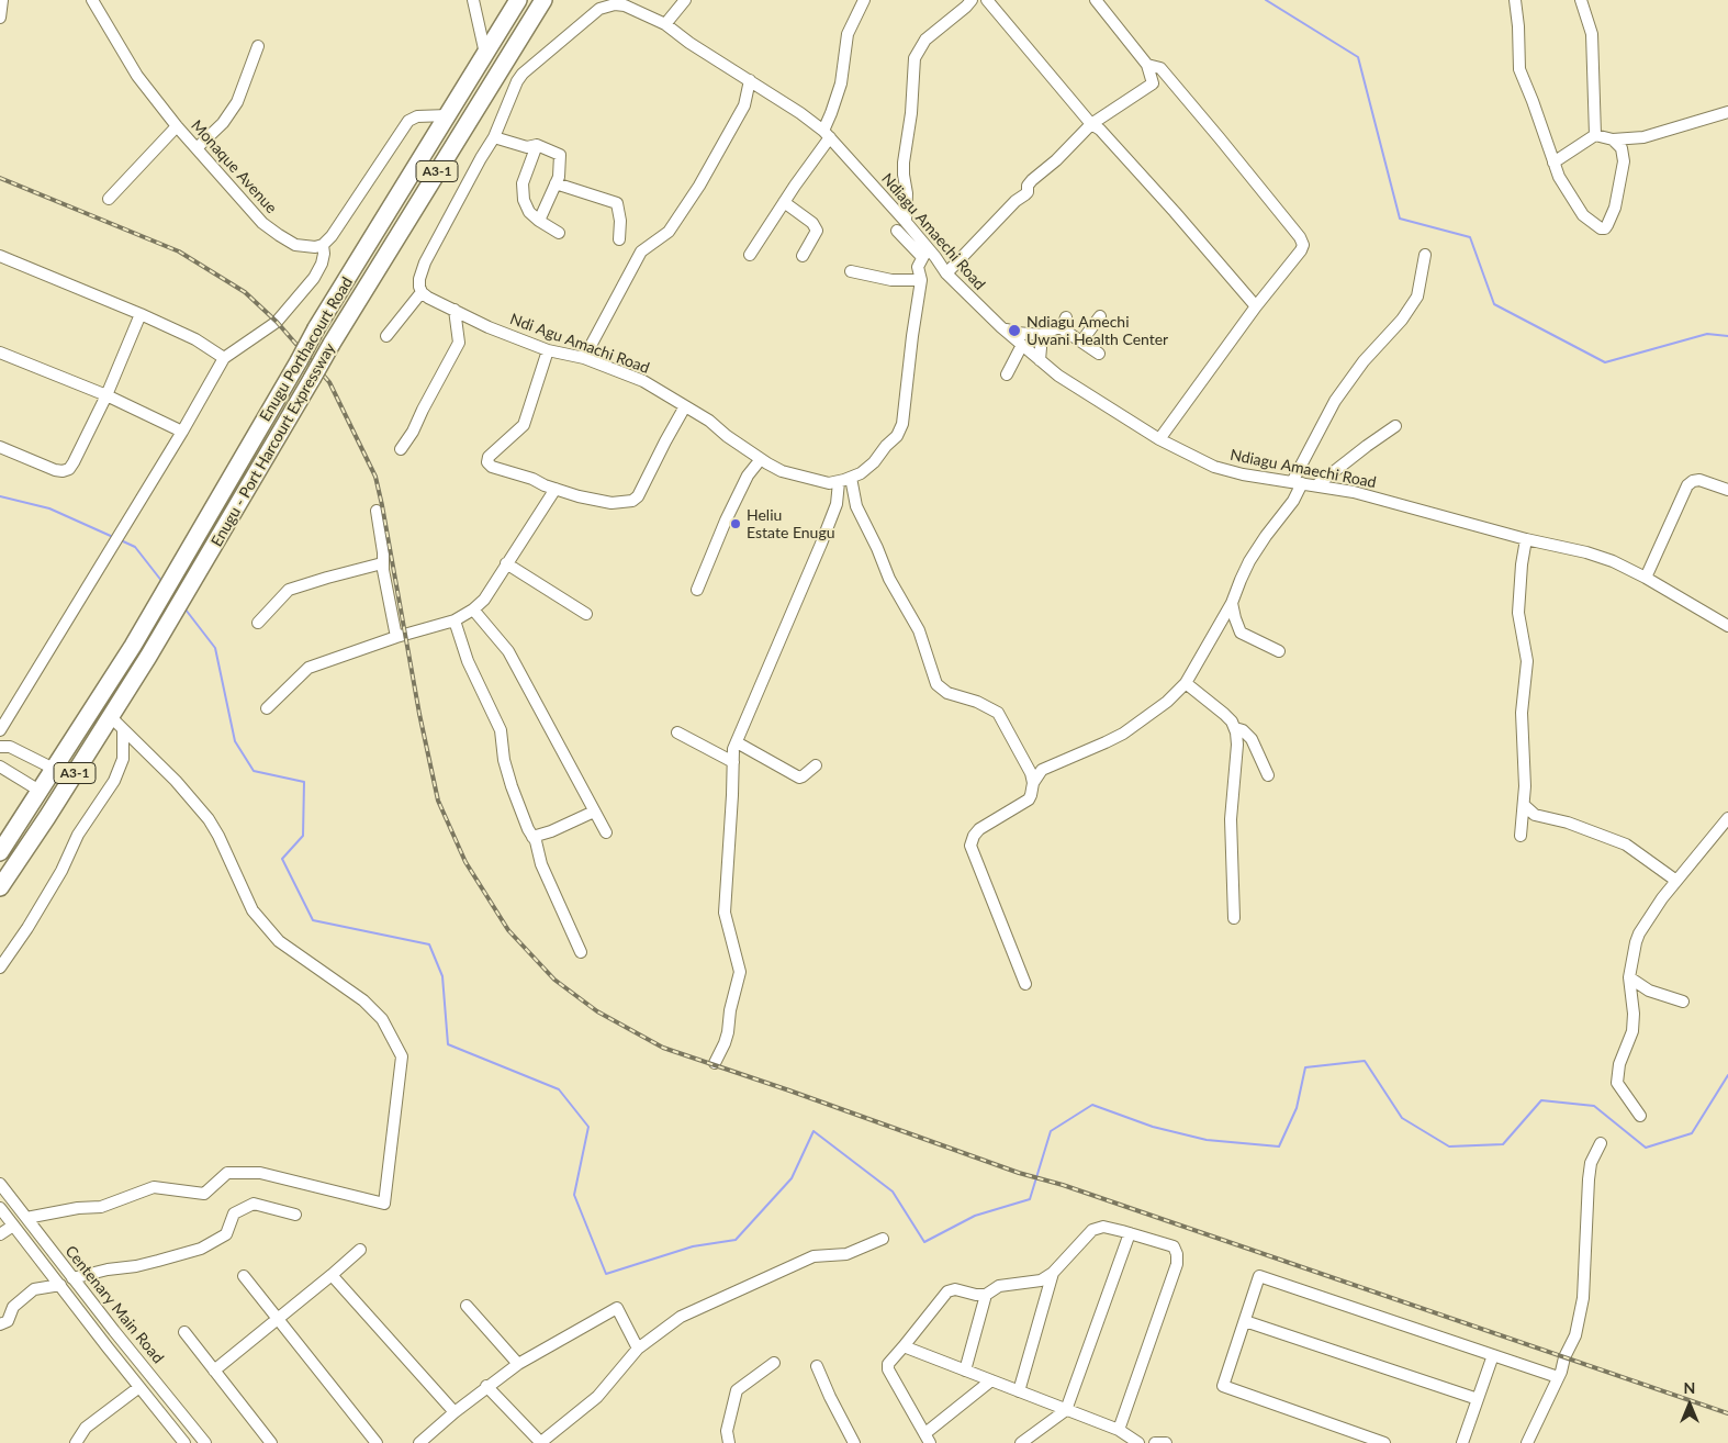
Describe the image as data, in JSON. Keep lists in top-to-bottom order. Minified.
{"streets":{"highway":["A3-1","Enugu Porthacourt Road","Enugu - Port Harcourt Expressway"],"street":["Monaque Avenue","Ndiagu Amaechi Road","Ndi Agu Amachi Road","Centenary Main Road"]},"crossings":[["Ndiagu Amaechi Road","Ndi Agu Amachi Road"]],"places":["Ndiagu Amechi Uwani Health Center","Heliu Estate Enugu"],"north":"top"}
